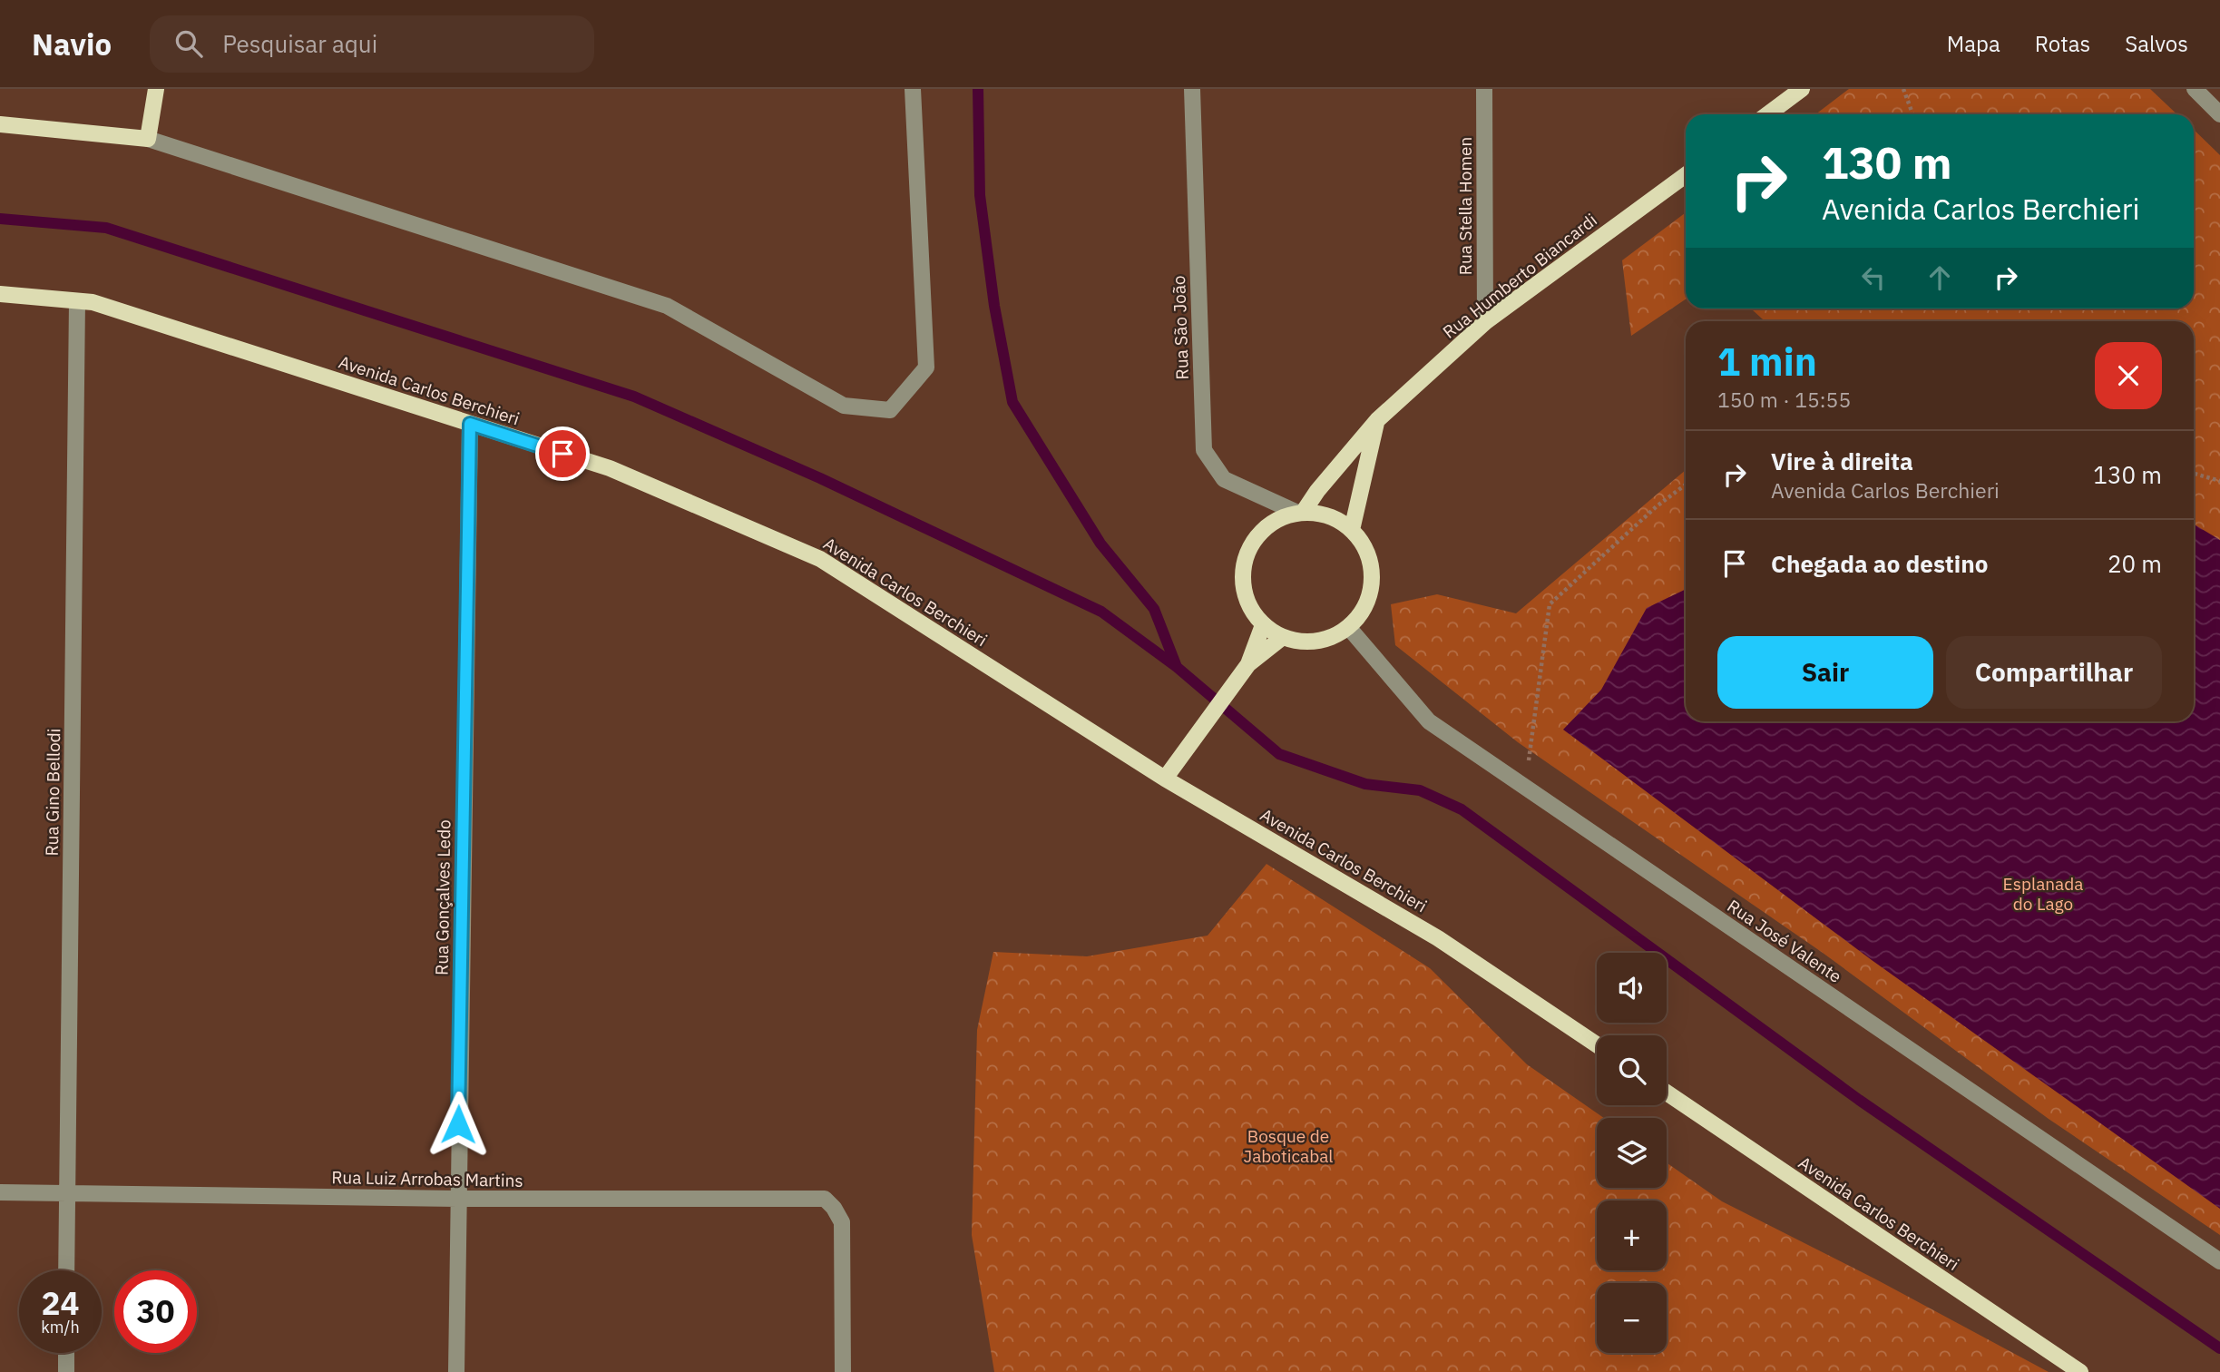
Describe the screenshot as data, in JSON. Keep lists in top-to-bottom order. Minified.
{"streets":{"main road":["Rua Humberto Biancardi","Avenida Carlos Berchieri"],"street":["Rua Stella Homen","Rua São João","Rua Gino Bellodi","Rua Gonçalves Ledo","Rua José Valente","Rua Luiz Arrobas Martins"]},"crossings":[["Rua Stella Homen","Rua Humberto Biancardi"],["Rua Humberto Biancardi","Rua São João"],["Rua Humberto Biancardi","Rua José Valente"],["Rua São João","Rua José Valente"],["Avenida Carlos Berchieri","Rua Gino Bellodi"],["Avenida Carlos Berchieri","Rua Gonçalves Ledo"],["Rua Gino Bellodi","Rua Luiz Arrobas Martins"],["Rua Gonçalves Ledo","Rua Luiz Arrobas Martins"]],"parks":["Esplanada do Lago","Bosque de Jaboticabal"],"page":{"header":"Navio","search":"Pesquisar aqui","nav":["Mapa","Rotas","Salvos"],"turn":["130 m","Avenida Carlos Berchieri"],"heading":["1 min","150 m · 15:55"],"list":[{"name":"Vire à direita","note":"Avenida Carlos Berchieri","value":"130 m"},{"name":"Chegada ao destino","value":"20 m"}],"buttons":["Sair","Compartilhar"],"map_buttons":["+","−"],"speed":"24 km/h","limit":"30"}}
